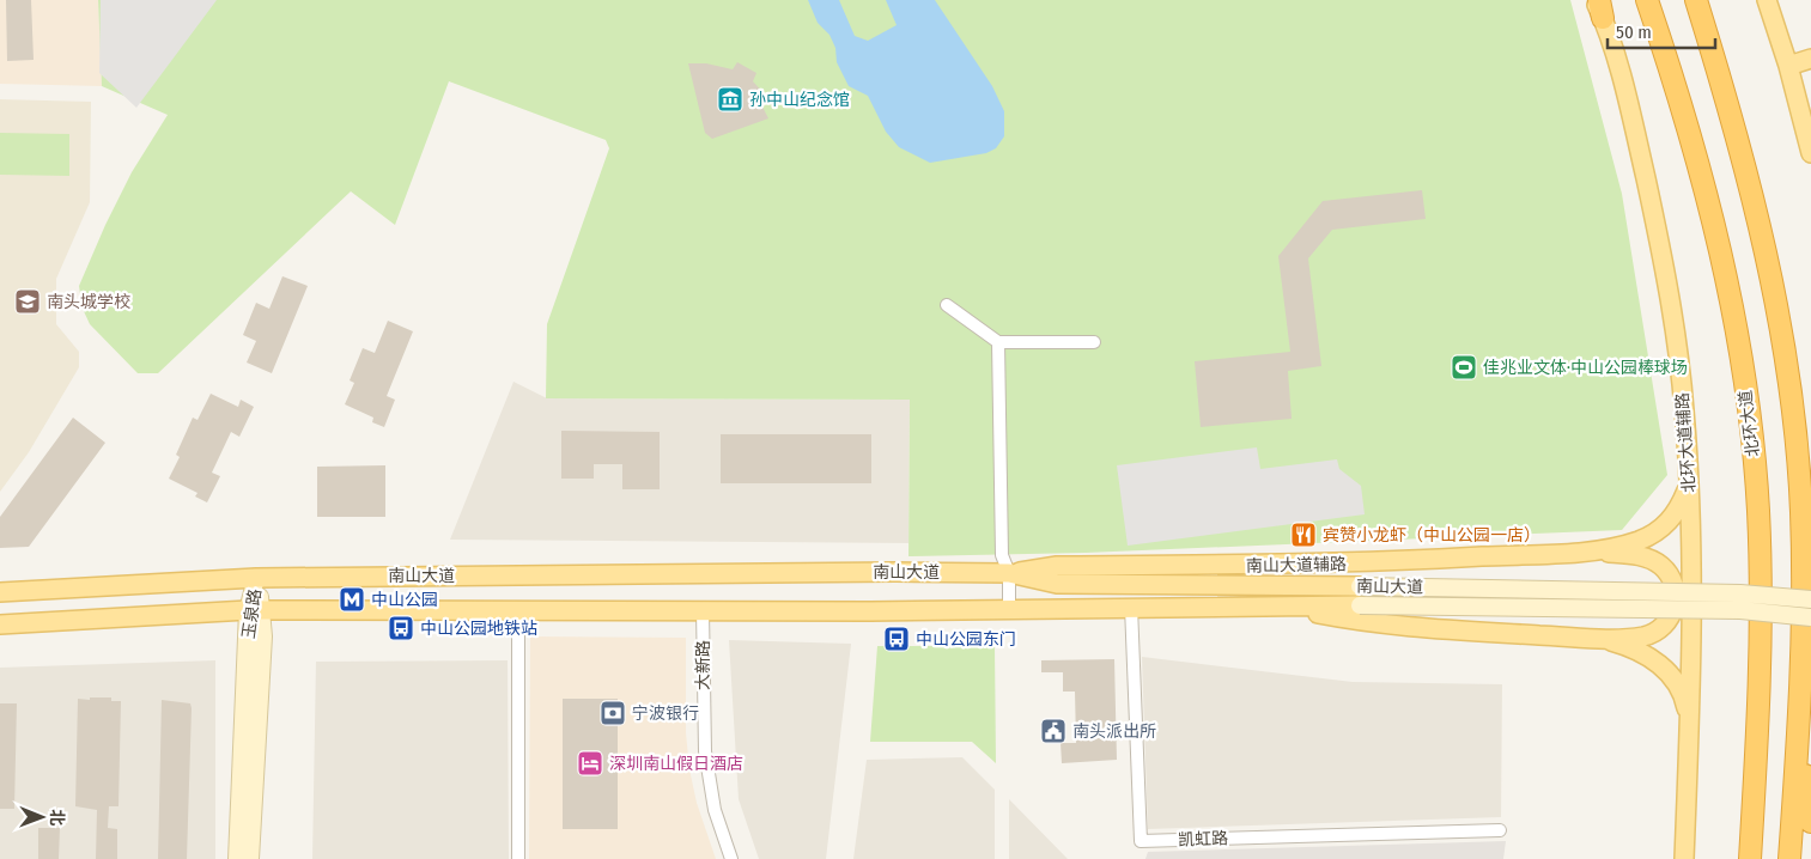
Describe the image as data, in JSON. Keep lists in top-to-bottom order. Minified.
{"streets":{"highway":["北环大道"],"main road":["北环大道辅路","南山大道辅路","南山大道","玉泉路"],"street":["大新路","凯虹路"]},"crossings":[["南山大道辅路","南山大道"],["南山大道","玉泉路"],["南山大道","大新路"],["南山大道","凯虹路"]],"places":{"museum":["孙中山纪念馆"],"school or university":["南头城学校"],"sports":["佳兆业文体·中山公园棒球场"],"restaurant":["宾赞小龙虾（中山公园一店）"],"metro station":["中山公园"],"bus stop":["中山公园地铁站","中山公园东门"],"bank":["宁波银行"],"public building":["南头派出所"],"hotel":["深圳南山假日酒店"]},"scale_bar":"50 m","north":"right"}
